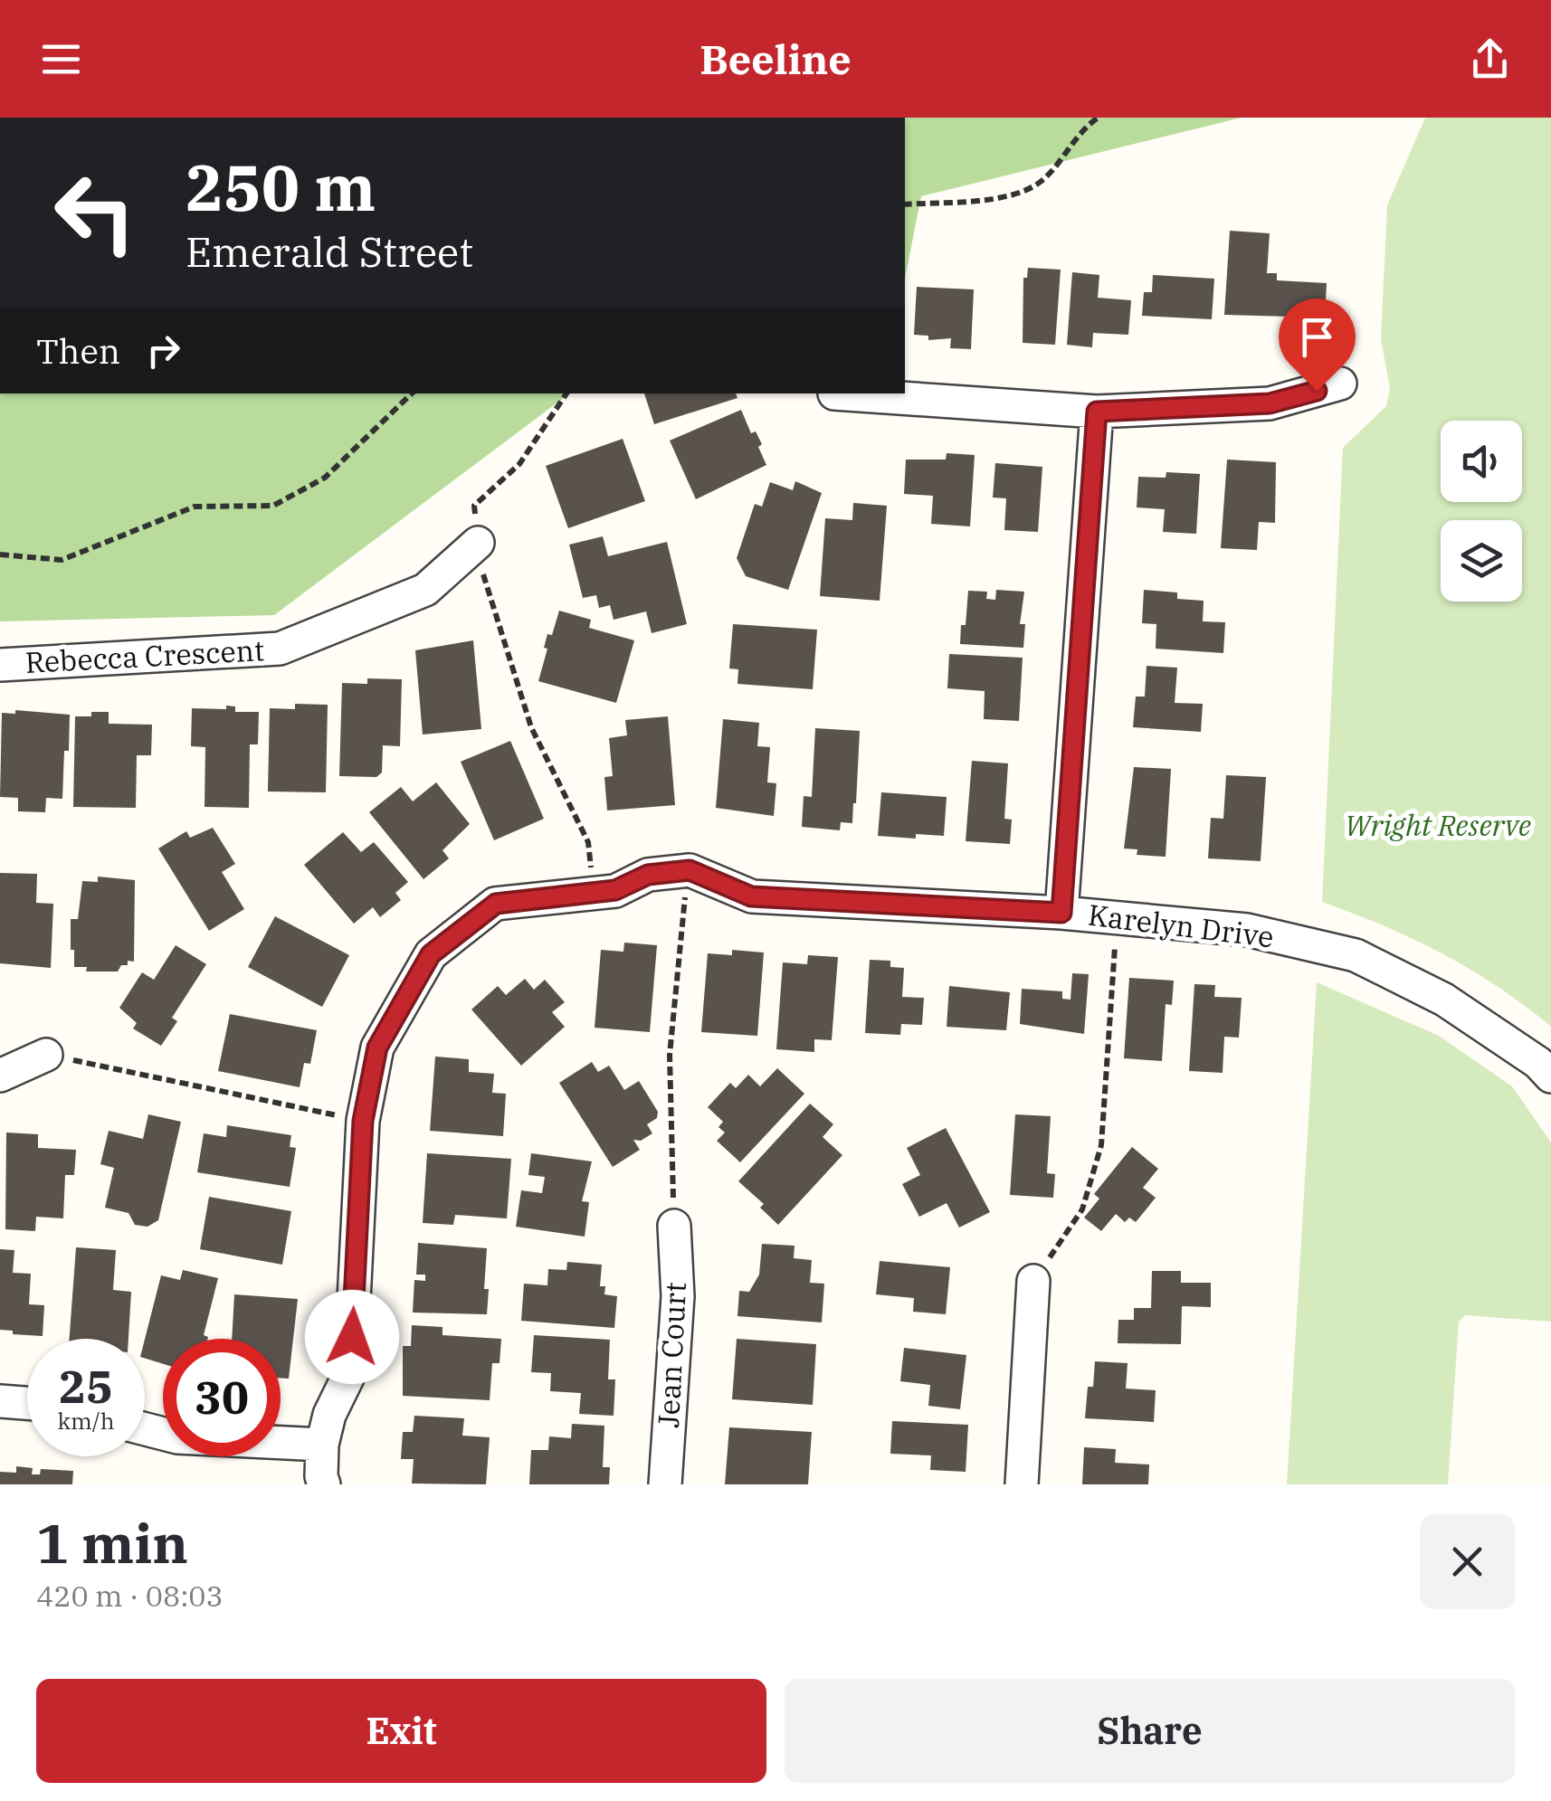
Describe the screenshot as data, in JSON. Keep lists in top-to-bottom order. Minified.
{"streets":{"street":["Rebecca Crescent","Karelyn Drive","Jean Court"]},"parks":["Wright Reserve"],"page":{"header":"Beeline","turn":["250 m","Emerald Street"],"then":"Then","speed":"25 km/h","limit":"30","heading":["1 min","420 m · 08:03"],"buttons":["Exit","Share"]}}
